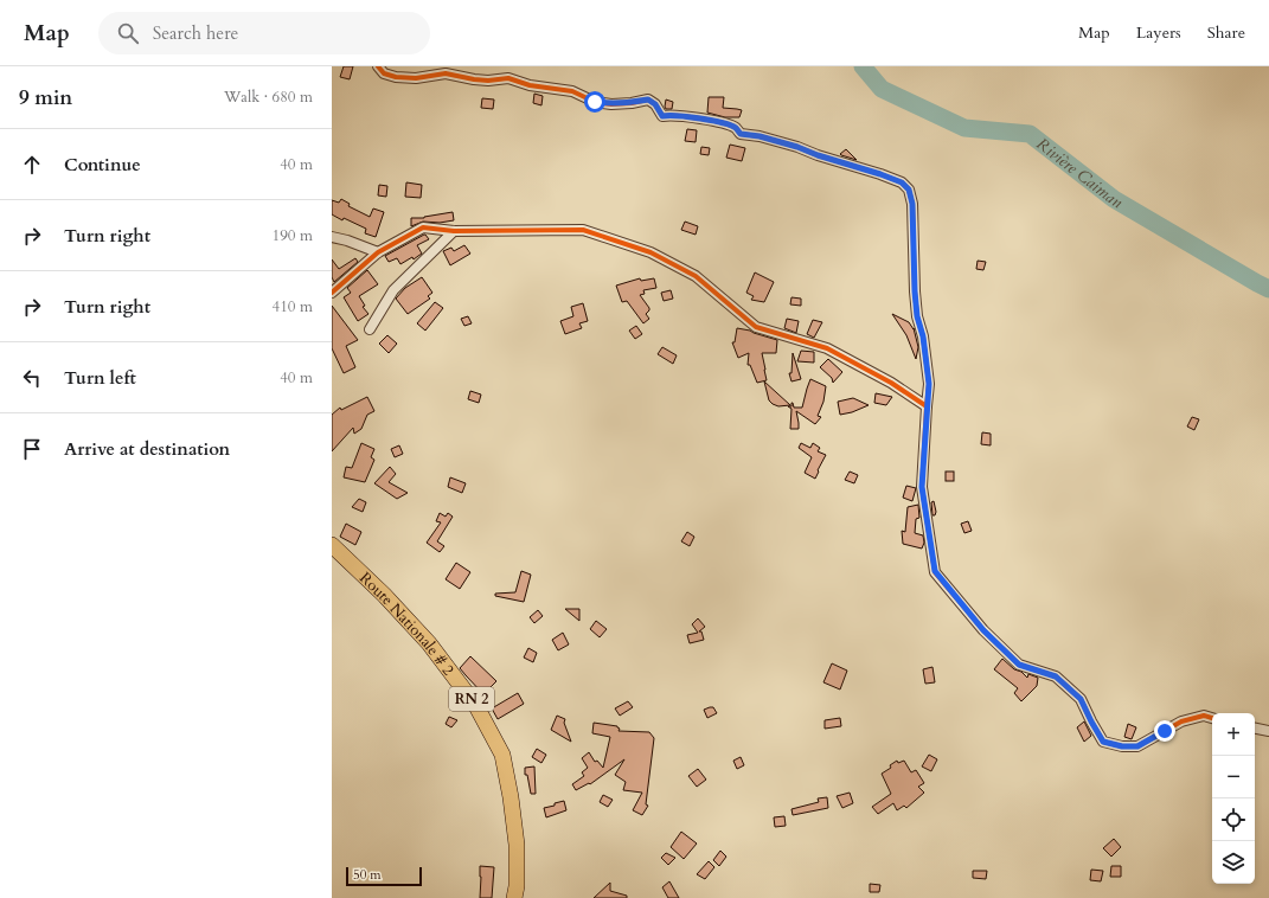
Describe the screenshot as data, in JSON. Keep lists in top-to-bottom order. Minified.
{"streets":{"main road":["Route Nationale # 2","RN 2"]},"water":["Rivière Caiman"],"scale_bar":"50 m","page":{"header":"Map","search":"Search here","nav":["Map","Layers","Share"],"heading":["9 min","Walk · 680 m"],"list":[["Continue","40 m"],["Turn right","190 m"],["Turn right","410 m"],["Turn left","40 m"],"Arrive at destination"],"map_buttons":["+","−"],"scale":"50 m"}}
